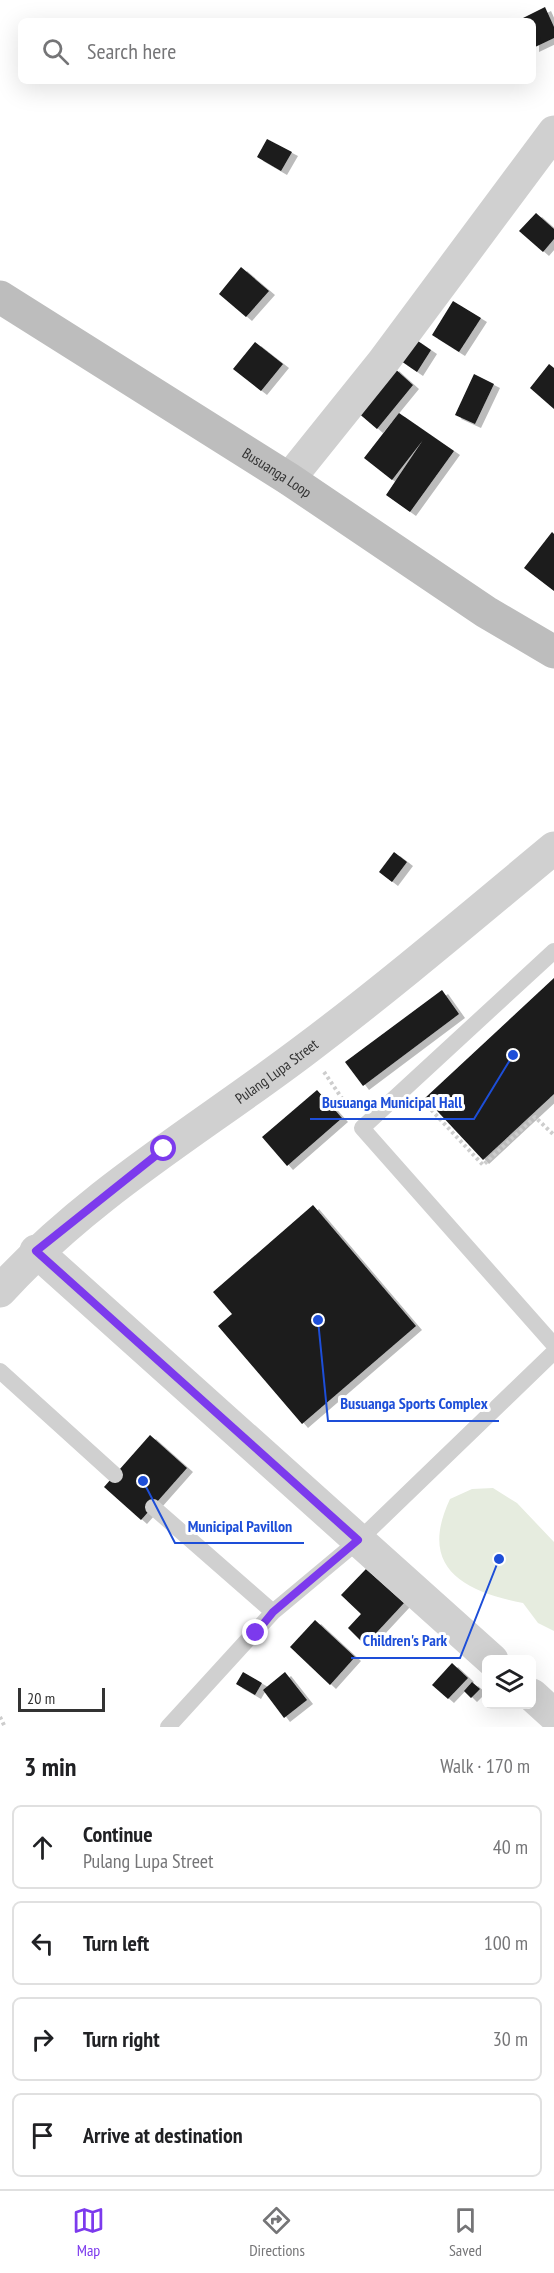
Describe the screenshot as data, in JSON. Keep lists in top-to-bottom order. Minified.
{"streets":{"main road":["Busuanga Loop"],"street":["Pulang Lupa Street"]},"places":["Busuanga Municipal Hall","Busuanga Sports Complex","Municipal Pavillon","Children's Park"],"scale_bar":"20 m","page":{"search":"Search here","scale":"20 m","heading":["3 min","Walk · 170 m"],"list":[["Continue","Pulang Lupa Street","40 m"],["Turn left","100 m"],["Turn right","30 m"],"Arrive at destination"],"nav":["Map","Directions","Saved"]}}
